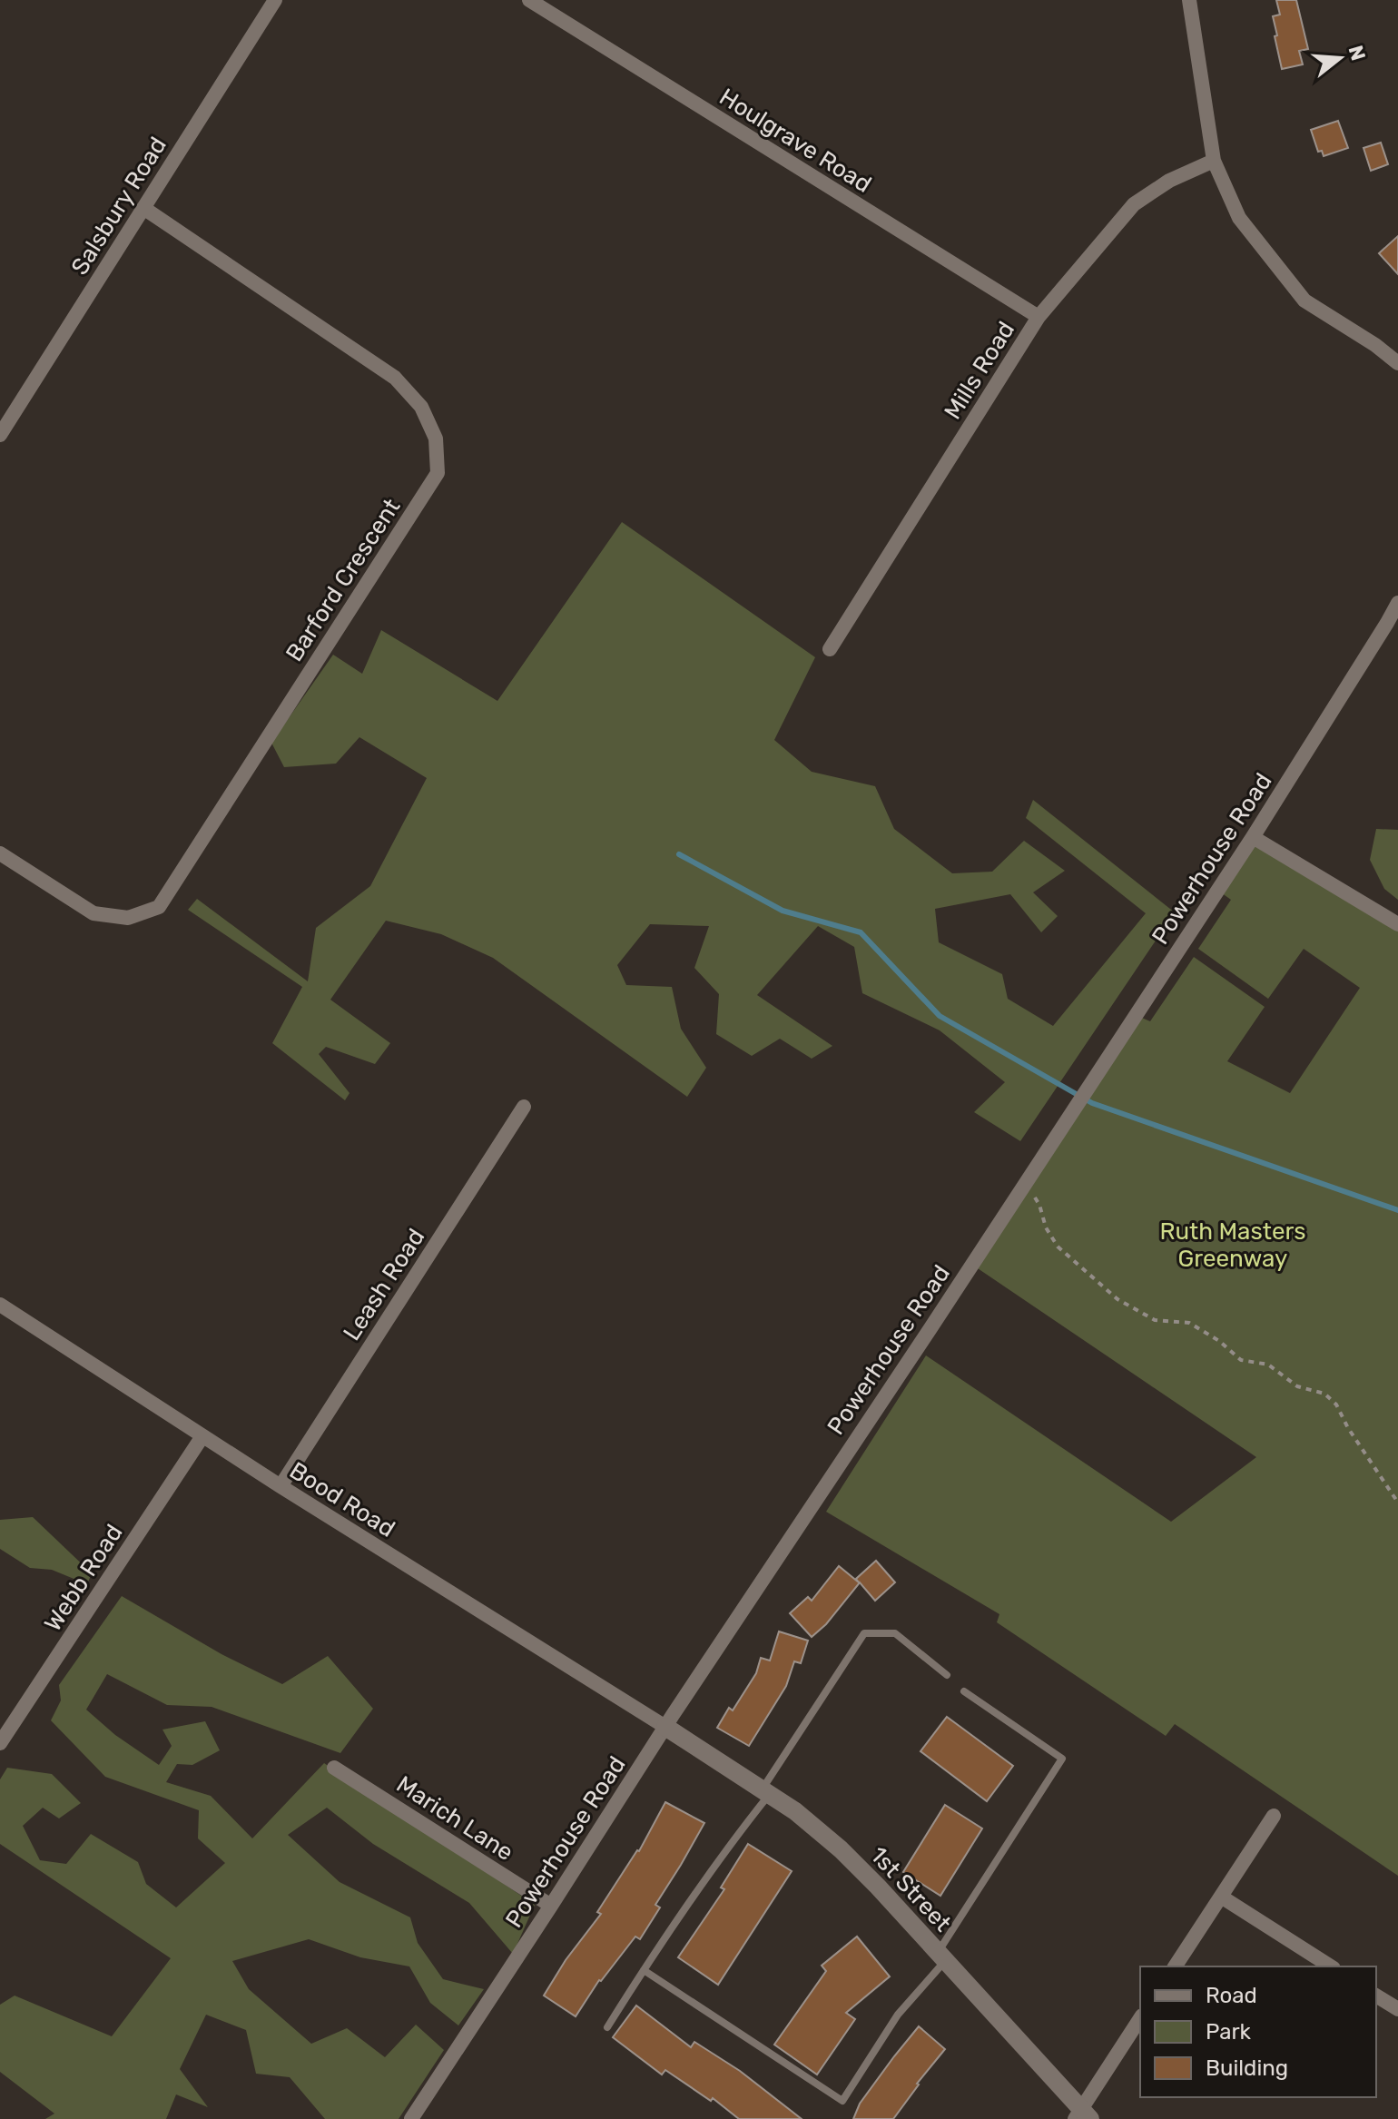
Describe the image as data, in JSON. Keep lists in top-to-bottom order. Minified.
{"streets":{"street":["Houlgrave Road","Salsbury Road","Mills Road","Barford Crescent","Powerhouse Road","Leash Road","Bood Road","Webb Road","Marich Lane","1st Street"]},"crossings":[["Houlgrave Road","Mills Road"],["Salsbury Road","Barford Crescent"],["Powerhouse Road","Bood Road"],["Powerhouse Road","Marich Lane"],["Powerhouse Road","1st Street"],["Leash Road","Bood Road"],["Bood Road","Webb Road"],["Bood Road","1st Street"]],"parks":["Ruth Masters Greenway"],"legend":["Road","Park","Building"],"north":"right"}
